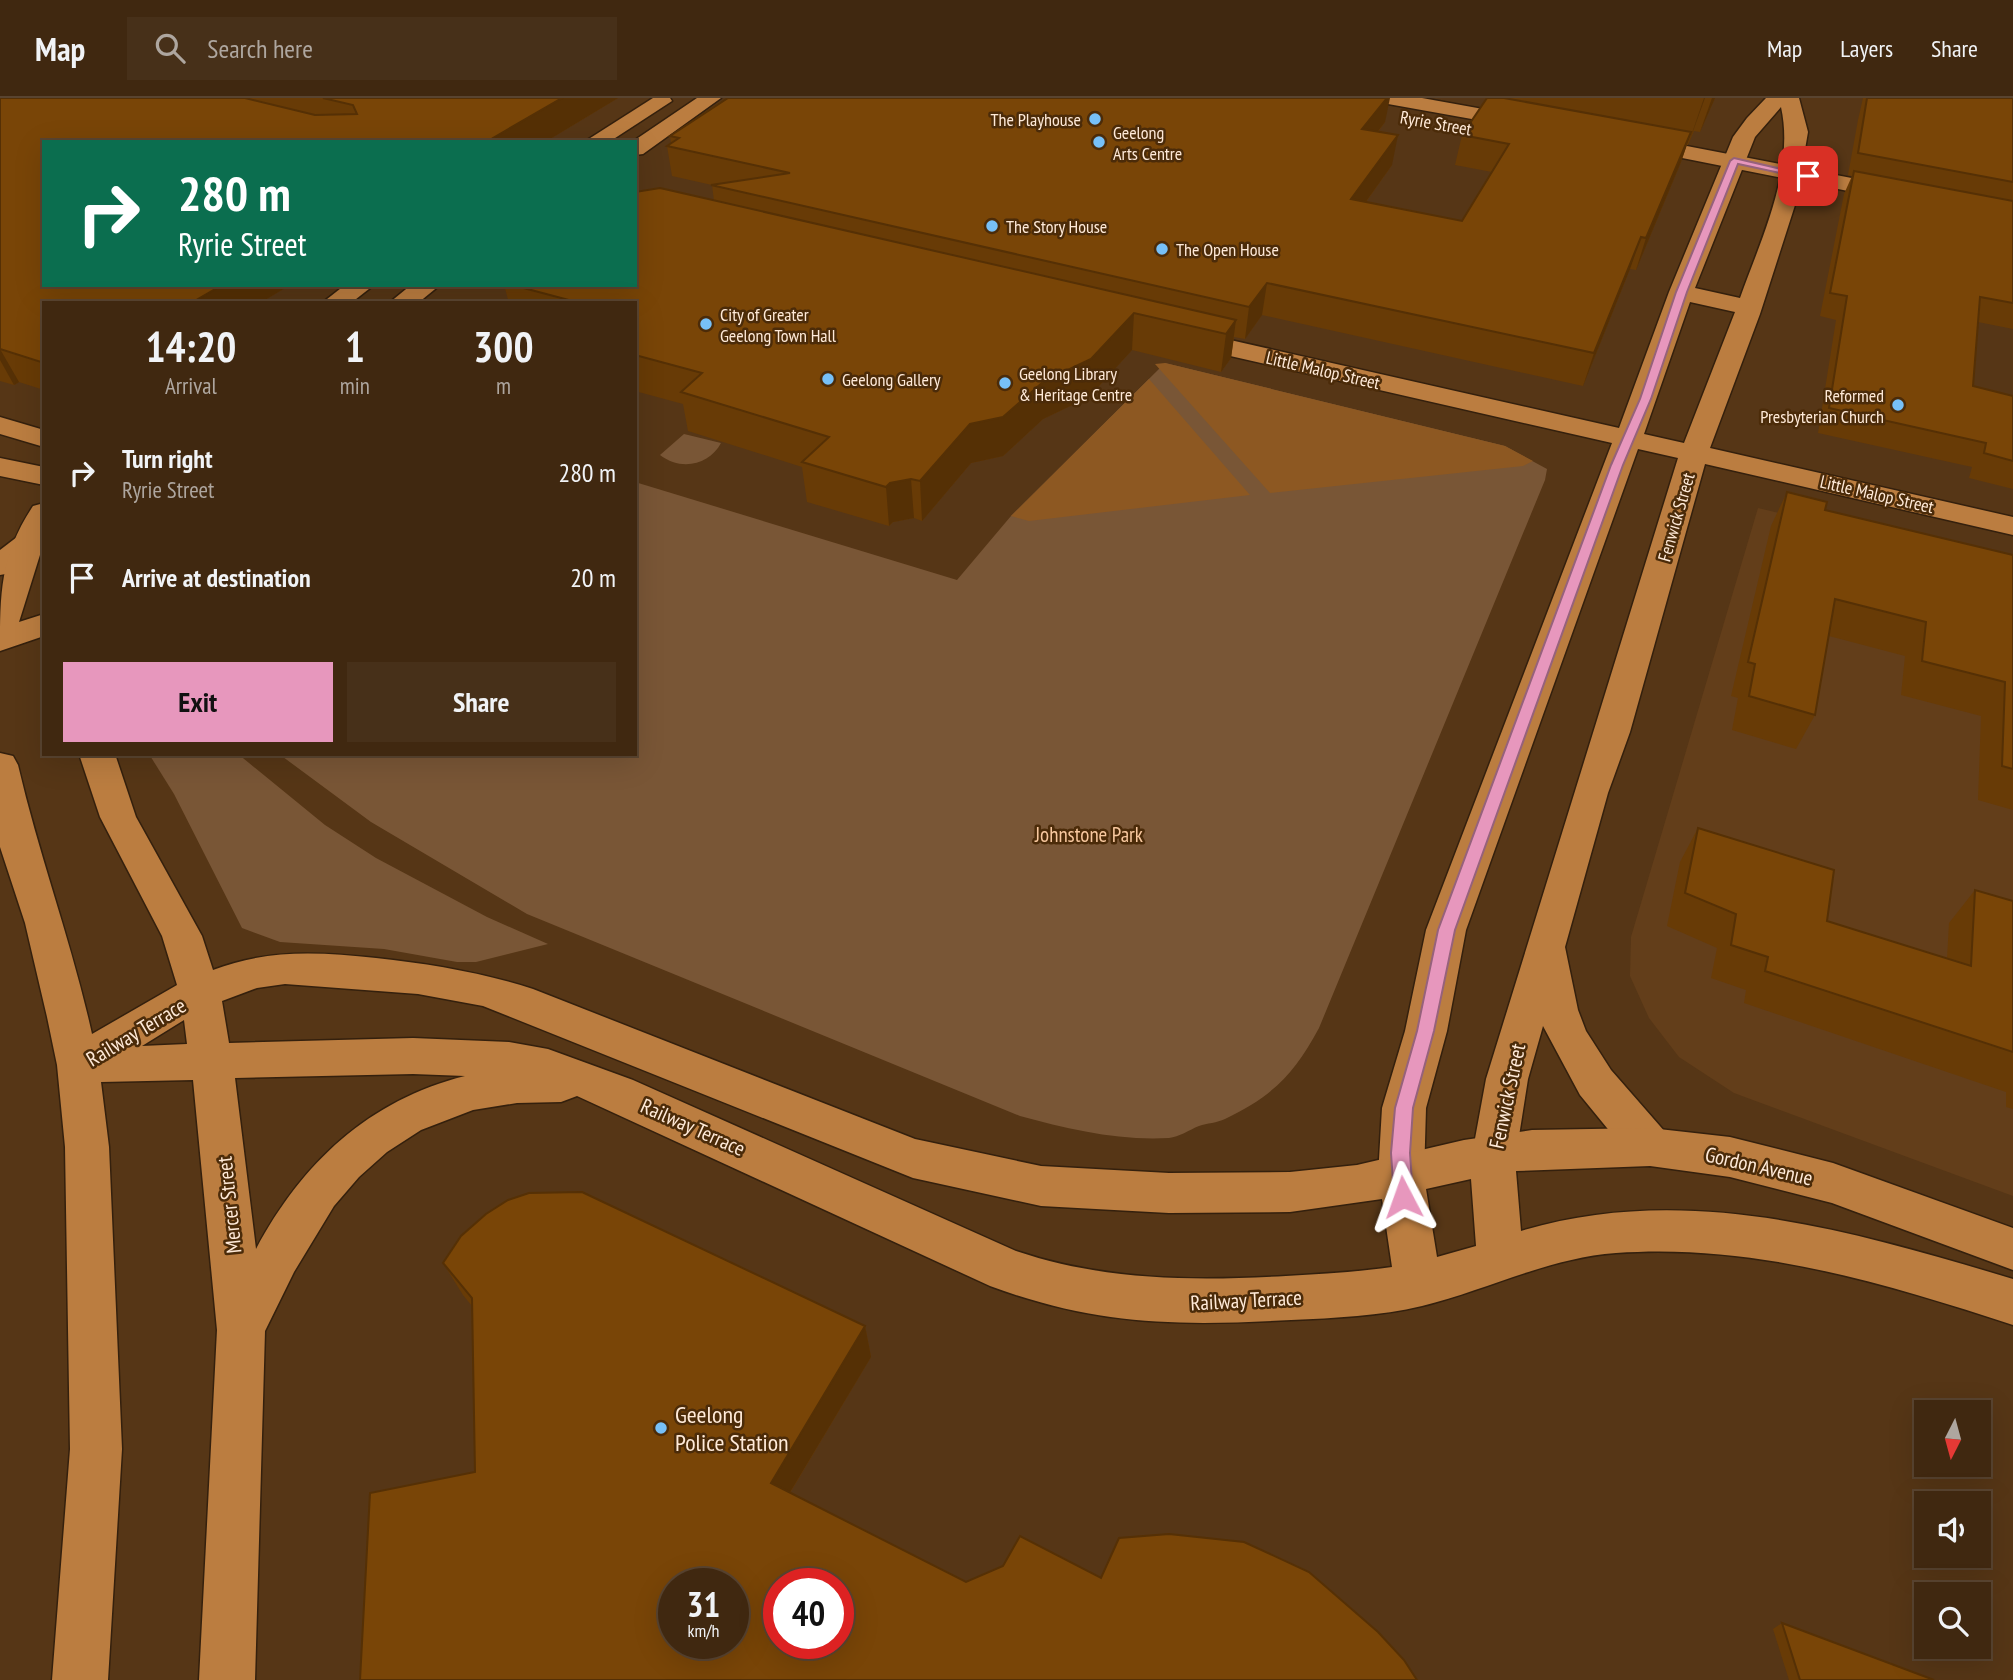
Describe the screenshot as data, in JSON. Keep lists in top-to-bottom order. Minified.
{"streets":{"street":["Ryrie Street","Little Malop Street","Fenwick Street","Railway Terrace","Gordon Avenue","Mercer Street"]},"crossings":[["Little Malop Street","Fenwick Street"],["Fenwick Street","Railway Terrace"],["Fenwick Street","Gordon Avenue"],["Railway Terrace","Gordon Avenue"],["Railway Terrace","Mercer Street"]],"parks":["Johnstone Park"],"places":["The Playhouse","Geelong Arts Centre","The Story House","The Open House","City of Greater Geelong Town Hall","Geelong Gallery","Geelong Library & Heritage Centre","Reformed Presbyterian Church","Geelong Police Station"],"north":"bottom","page":{"header":"Map","search":"Search here","nav":["Map","Layers","Share"],"turn":["280 m","Ryrie Street"],"eta":["14:20","Arrival","1","min","300","m"],"list":[{"name":"Turn right","note":"Ryrie Street","value":"280 m"},{"name":"Arrive at destination","value":"20 m"}],"buttons":["Exit","Share"],"speed":"31 km/h","limit":"40"}}
